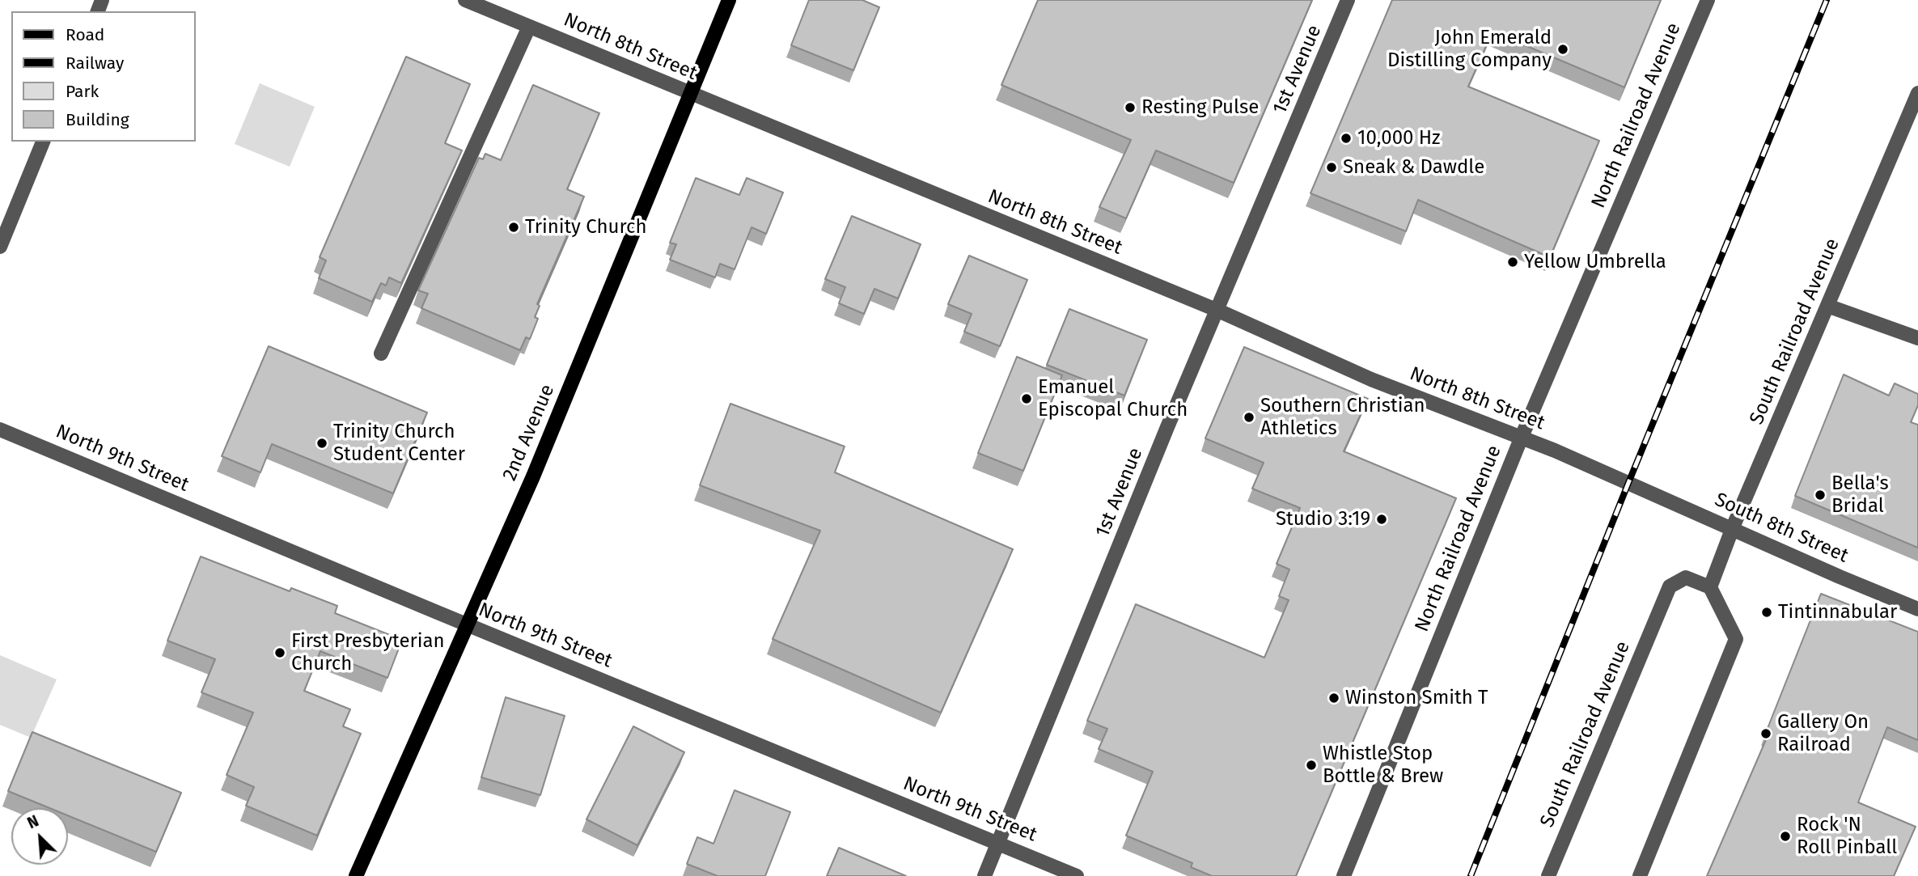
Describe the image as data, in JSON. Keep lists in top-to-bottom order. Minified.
{"streets":{"main road":["2nd Avenue"],"street":["North 8th Street","1st Avenue","North Railroad Avenue","South Railroad Avenue","North 9th Street","South 8th Street"]},"crossings":[["North 8th Street","1st Avenue"],["North 8th Street","North Railroad Avenue"],["North 8th Street","2nd Avenue"],["North 8th Street","South 8th Street"],["1st Avenue","North 9th Street"],["South Railroad Avenue","South 8th Street"],["2nd Avenue","North 9th Street"]],"places":["John Emerald Distilling Company","Resting Pulse","10,000 Hz","Sneak & Dawdle","Trinity Church","Yellow Umbrella","Emanuel Episcopal Church","Southern Christian Athletics","Trinity Church Student Center","Bella's Bridal","Studio 3:19","Tintinnabular","First Presbyterian Church","Winston Smith T","Gallery On Railroad","Whistle Stop Bottle & Brew","Rock 'N Roll Pinball"],"legend":["Road","Railway","Park","Building"],"north":"top left"}
